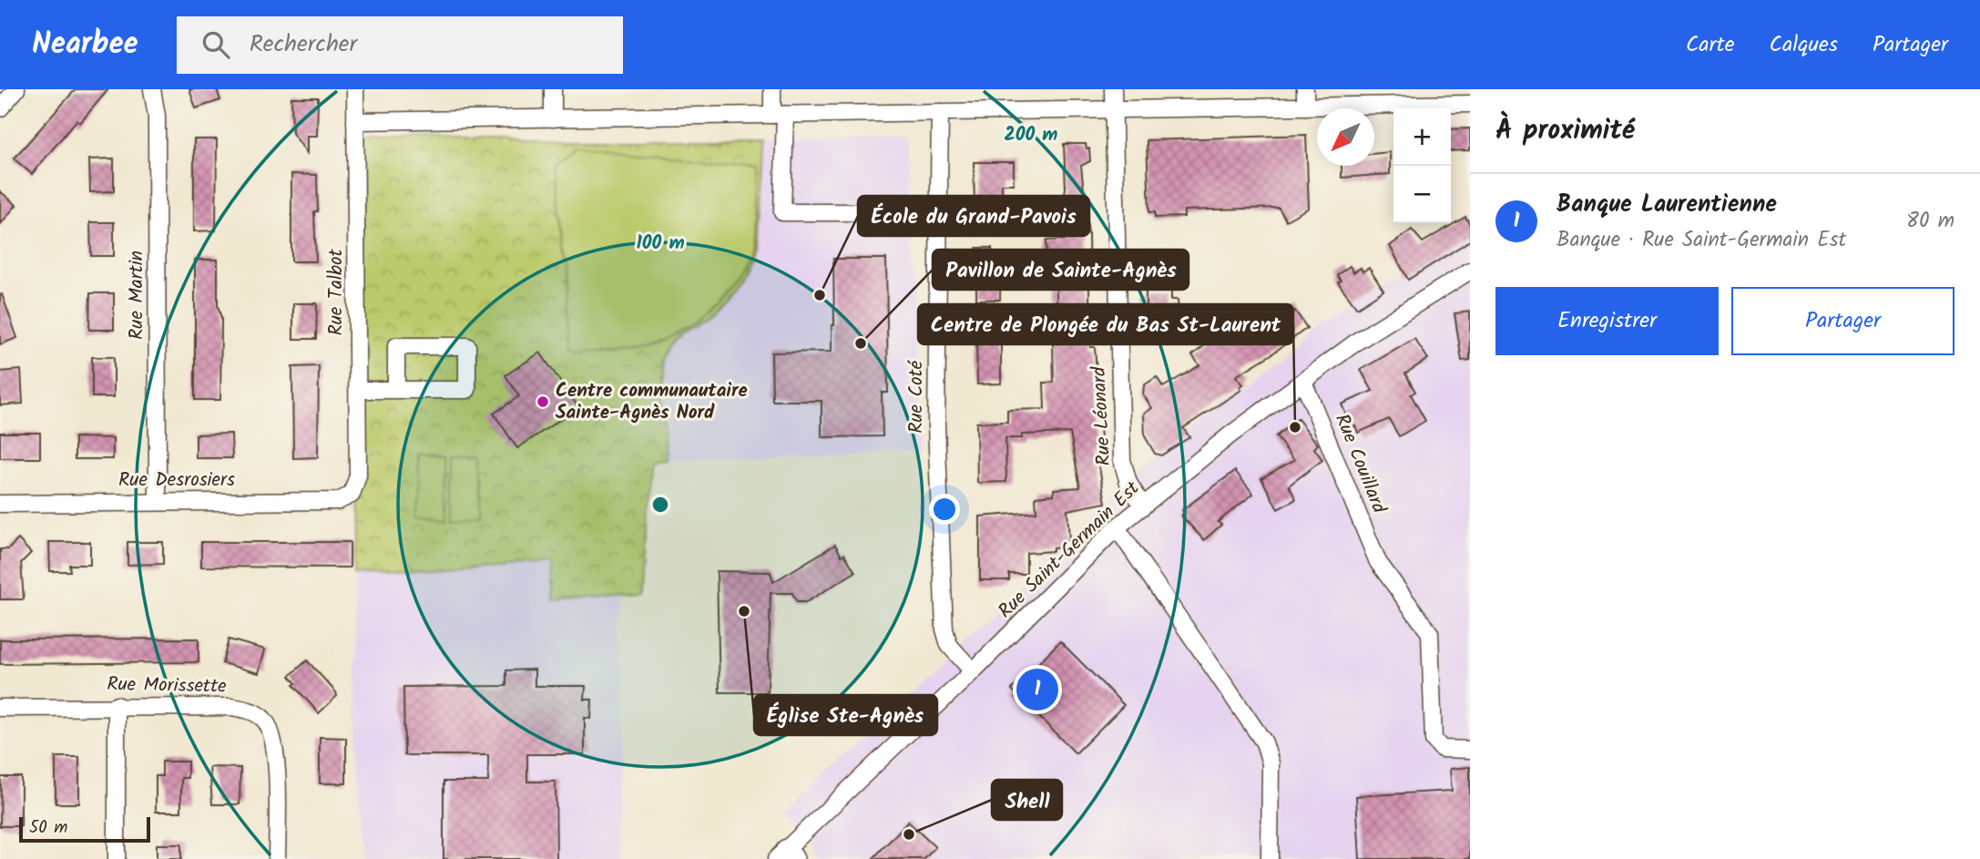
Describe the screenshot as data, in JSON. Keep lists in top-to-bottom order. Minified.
{"streets":{"street":["Rue Talbot","Rue Martin","Rue Coté","Rue Léonard","Rue Couillard","Rue Desrosiers","Rue Saint-Germain Est","Rue Morissette"]},"crossings":[["Rue Talbot","Rue Desrosiers"],["Rue Martin","Rue Desrosiers"],["Rue Coté","Rue Saint-Germain Est"],["Rue Léonard","Rue Saint-Germain Est"],["Rue Couillard","Rue Saint-Germain Est"]],"places":["École du Grand-Pavois","Pavillon de Sainte-Agnès","Centre communautaire Sainte-Agnès Nord","Centre de Plongée du Bas St-Laurent","Église Ste-Agnès","Shell"],"scale_bar":"50 m","north":"bottom left","page":{"header":"Nearbee","search":"Rechercher","nav":["Carte","Calques","Partager"],"heading":"À proximité","map_buttons":["+","−"],"list":[{"mark":"1","name":"Banque Laurentienne","note":"Banque · Rue Saint-Germain Est","value":"80 m"}],"buttons":["Enregistrer","Partager"],"pins":"1","scale":"50 m"},"rings":["200 m","100 m"]}
